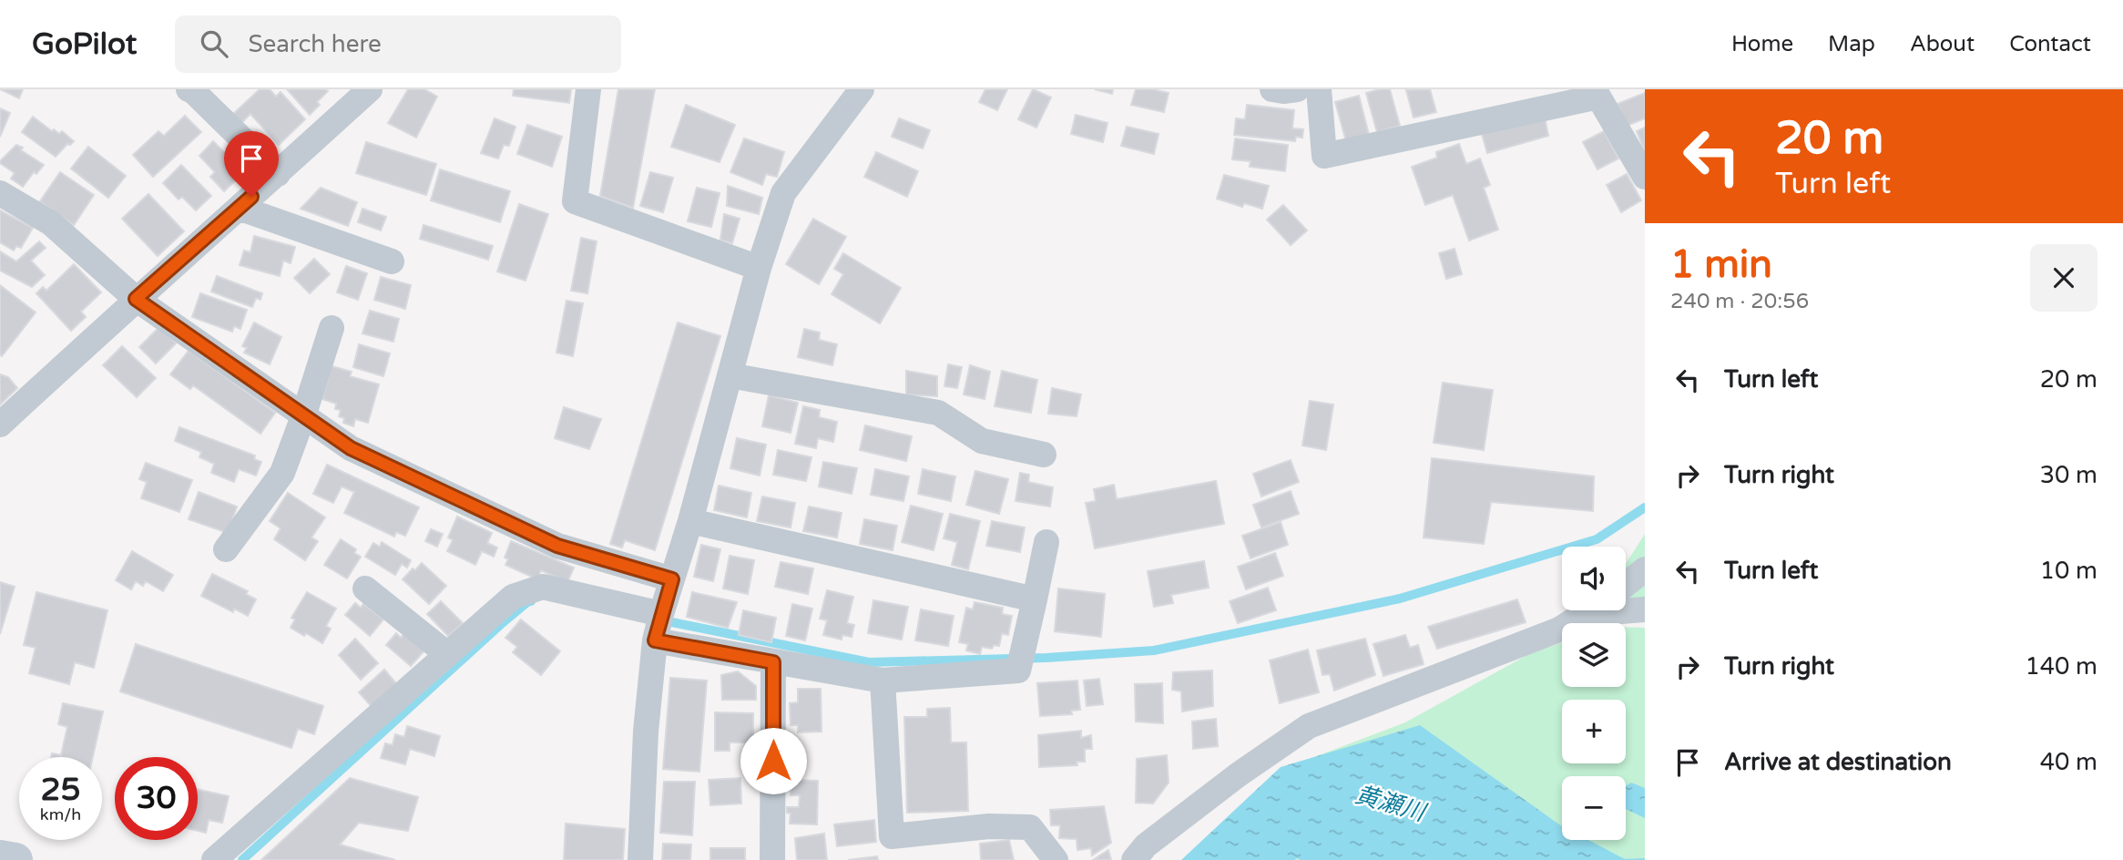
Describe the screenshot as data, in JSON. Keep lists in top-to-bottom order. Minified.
{"water":["黄瀬川"],"page":{"header":"GoPilot","search":"Search here","nav":["Home","Map","About","Contact"],"turn":["20 m","Turn left"],"heading":["1 min","240 m · 20:56"],"list":[{"name":"Turn left","value":"20 m"},{"name":"Turn right","value":"30 m"},{"name":"Turn left","value":"10 m"},{"name":"Turn right","value":"140 m"},{"name":"Arrive at destination","value":"40 m"}],"map_buttons":["+","−"],"speed":"25 km/h","limit":"30"}}
